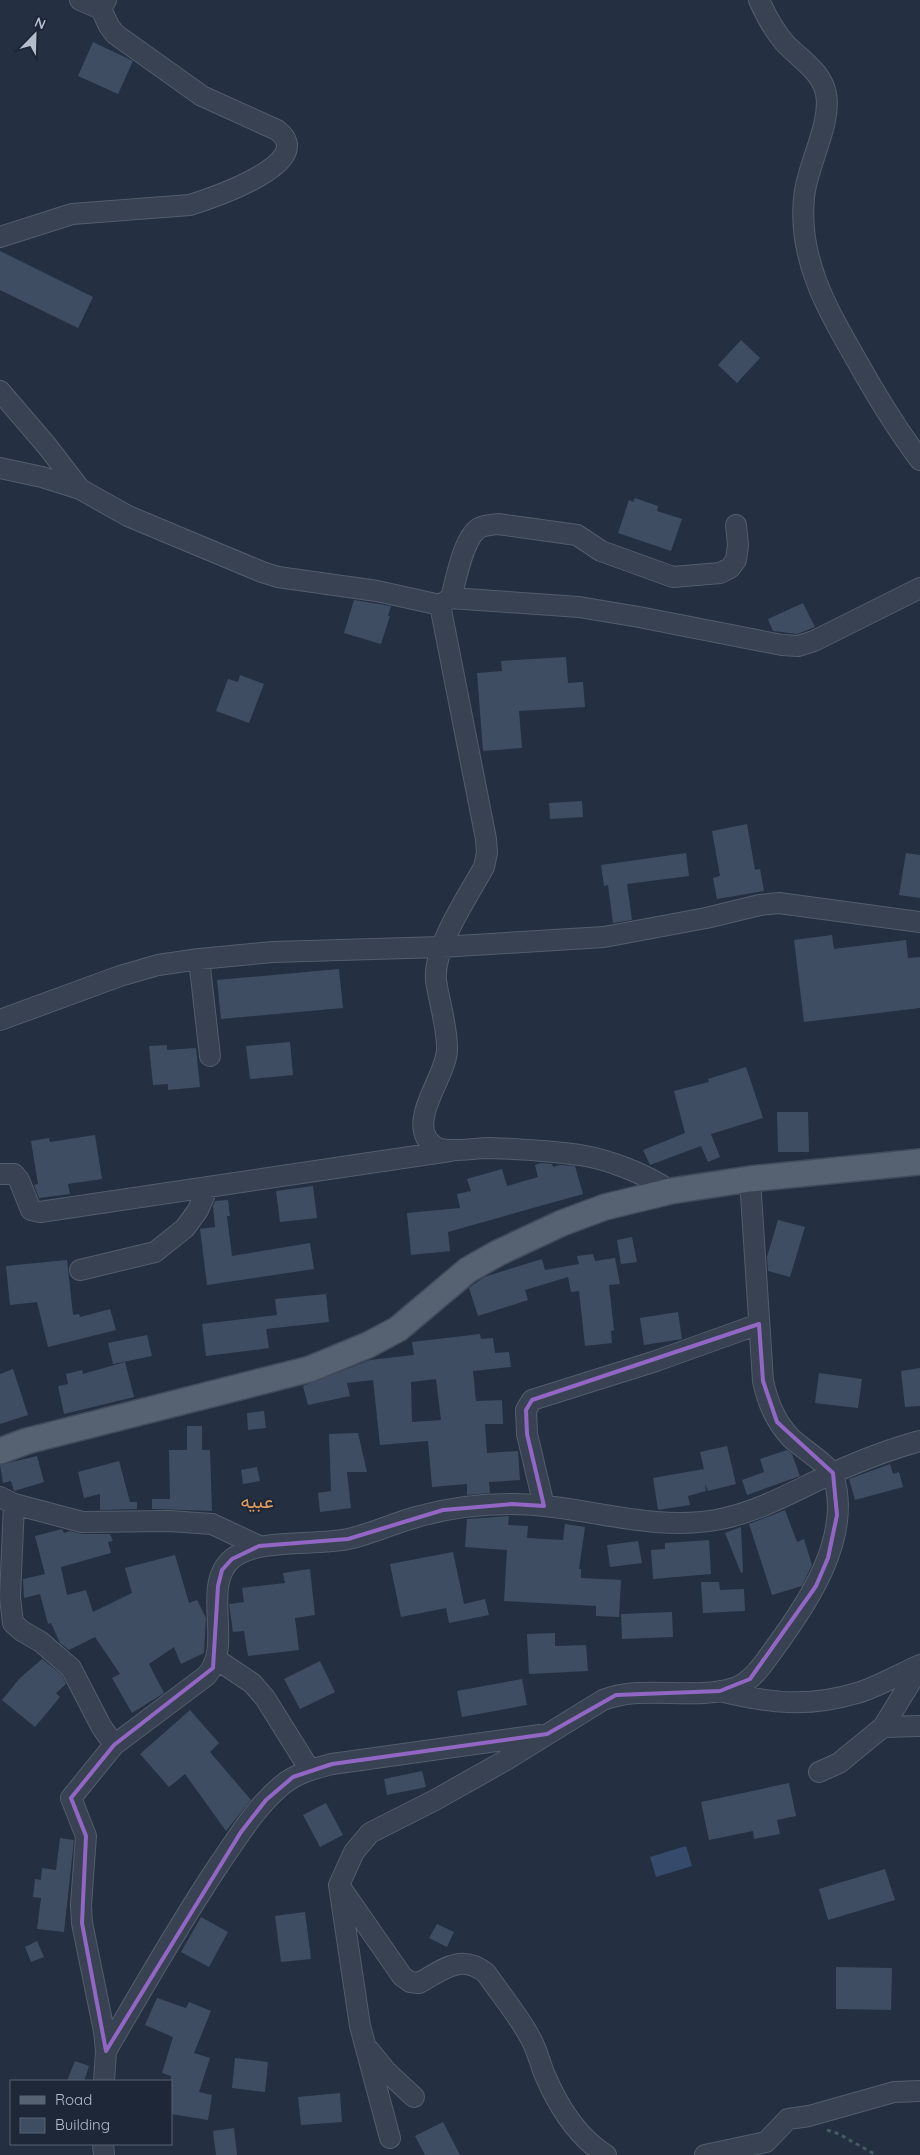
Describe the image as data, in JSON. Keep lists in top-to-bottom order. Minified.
{"districts":["عبيه"],"legend":["Road","Building"],"north":"top right"}
